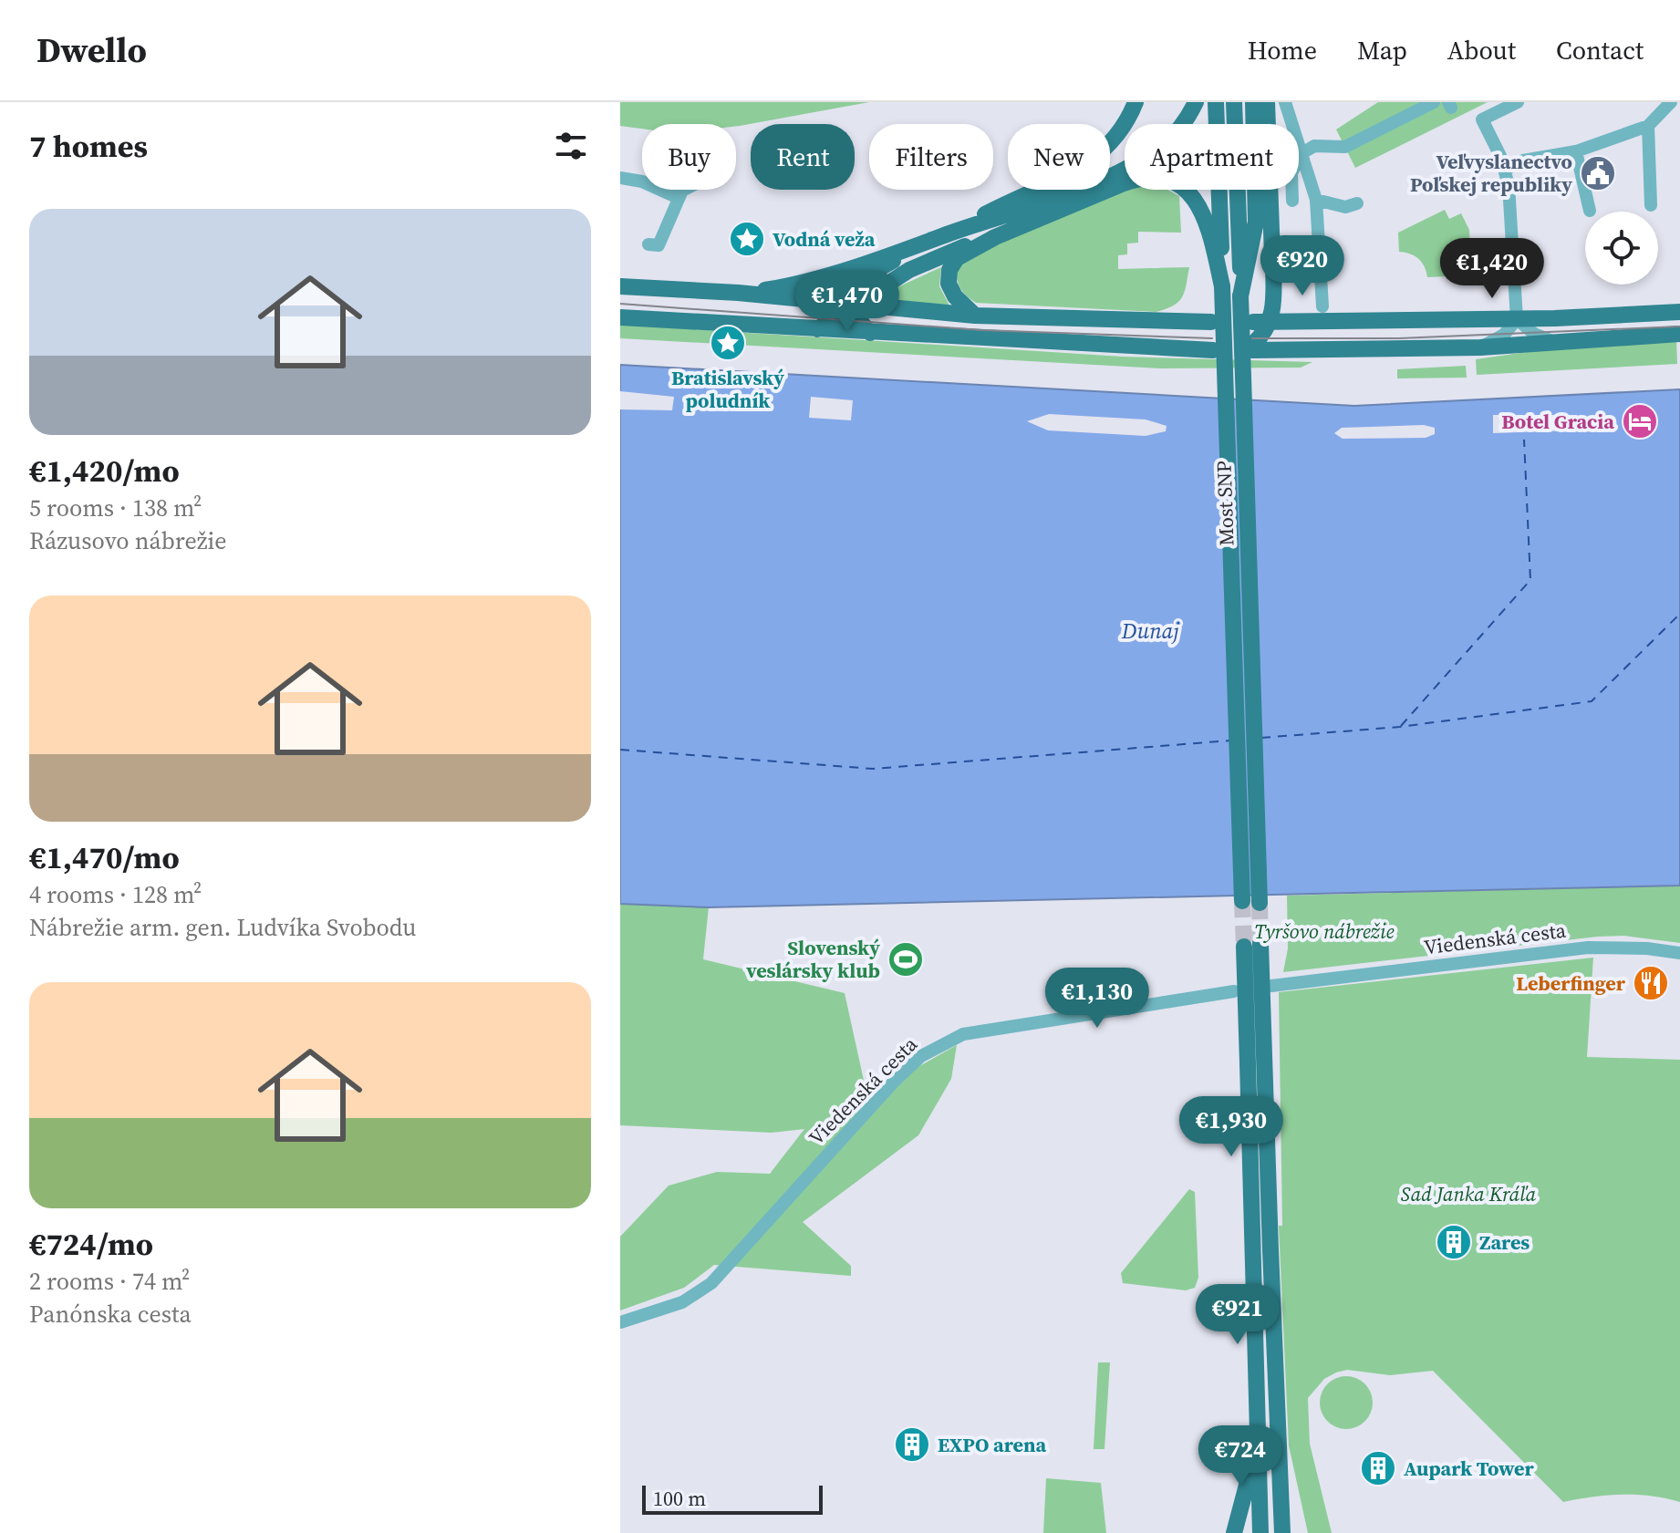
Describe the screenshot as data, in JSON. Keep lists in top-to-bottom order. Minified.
{"streets":{"main road":["Most SNP"],"street":["Viedenská cesta"]},"water":["Dunaj"],"parks":["Tyršovo nábrežie","Sad Janka Kráľa"],"places":{"public building":["Veľvyslanectvo Poľskej republiky"],"place":["Vodná veža","Bratislavský poludník"],"hotel":["Botel Gracia"],"sports":["Slovenský veslársky klub"],"restaurant":["Leberfinger"],"building":["Zares","EXPO arena","Aupark Tower"]},"scale_bar":"100 m","page":{"header":"Dwello","nav":["Home","Map","About","Contact"],"heading":"7 homes","chip":["Buy","Rent","Filters","New","Apartment"],"list":[{"name":"€1,420/mo","note":"5 rooms · 138 m² · Rázusovo nábrežie"},{"name":"€1,470/mo","note":"4 rooms · 128 m² · Nábrežie arm. gen. Ludvíka Svobodu"},{"name":"€724/mo","note":"2 rooms · 74 m² · Panónska cesta"}],"price":["€920","€1,420","€1,470","€1,130","€1,930","€921","€724"],"scale":"100 m"}}
